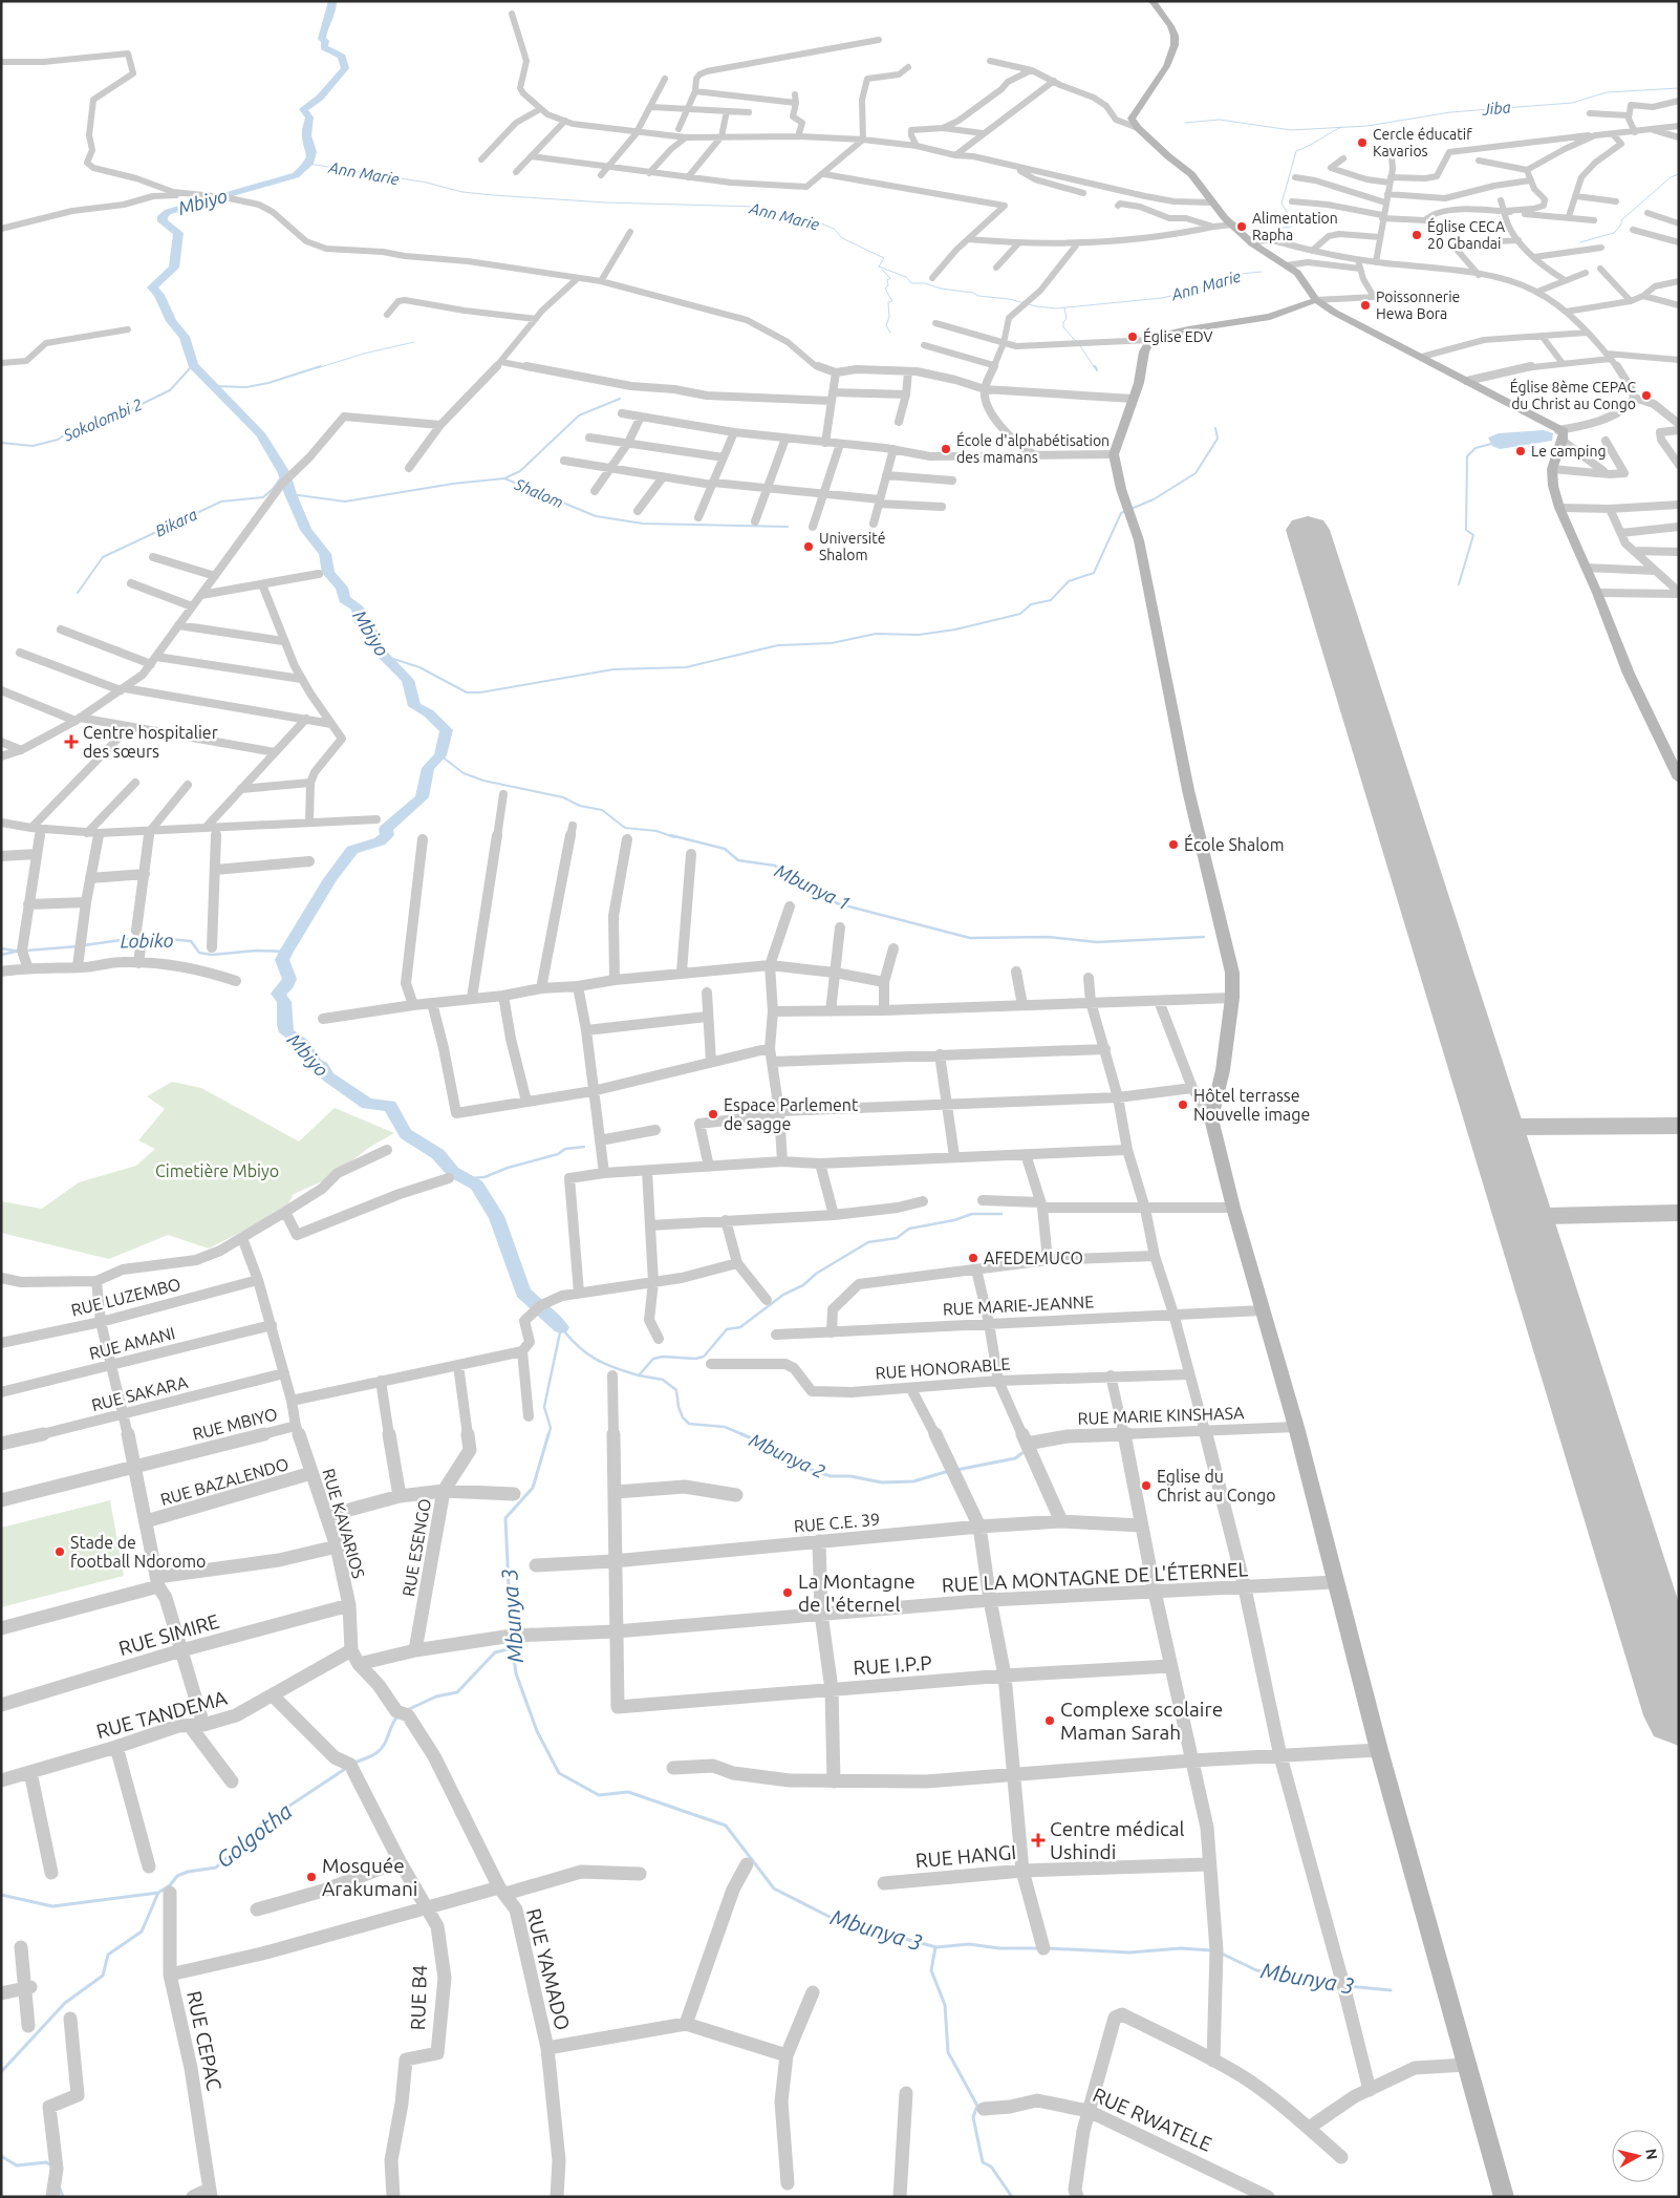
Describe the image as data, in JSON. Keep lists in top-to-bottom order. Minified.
{"streets":{"street":["RUE LUZEMBO","RUE MARIE-JEANNE","RUE AMANI","RUE HONORABLE","RUE SAKARA","RUE MARIE KINSHASA","RUE MBIYO","RUE BAZALENDO","RUE C.E. 39","RUE KAVARIOS","RUE ESENGO","RUE LA MONTAGNE DE L'ÉTERNEL","RUE SIMIRE","RUE I.P.P","RUE TANDEMA","RUE HANGI","RUE YAMADO","RUE B4","RUE CEPAC","RUE RWATELE"]},"crossings":[["RUE MBIYO","RUE KAVARIOS"],["RUE MBIYO","RUE ESENGO"],["RUE BAZALENDO","RUE KAVARIOS"],["RUE KAVARIOS","RUE SIMIRE"],["RUE KAVARIOS","RUE TANDEMA"],["RUE KAVARIOS","RUE YAMADO"],["RUE ESENGO","RUE LA MONTAGNE DE L'ÉTERNEL"],["RUE LA MONTAGNE DE L'ÉTERNEL","RUE I.P.P"],["RUE TANDEMA","RUE B4"]],"water":["Jiba","Ann Marie","Mbiyo","Sokolombi 2","Shalom","Bikara","Mbunya 1","Lobiko","Mbunya 2","Mbunya 3","Golgotha"],"parks":["Cimetière Mbiyo"],"places":{"other":["Cercle éducatif Kavarios","Alimentation Rapha","Église CECA 20 Gbandai","Poissonnerie Hewa Bora","Église EDV","Église 8ème CEPAC du Christ au Congo","École d'alphabétisation des mamans","Le camping","Université Shalom","École Shalom","Hôtel terrasse Nouvelle image","Espace Parlement de sagge","AFEDEMUCO","Eglise du Christ au Congo","Stade de football Ndoromo","La Montagne de l'éternel","Complexe scolaire Maman Sarah","Mosquée Arakumani"],"health":["Centre hospitalier des sœurs","Centre médical Ushindi"]},"north":"right"}
